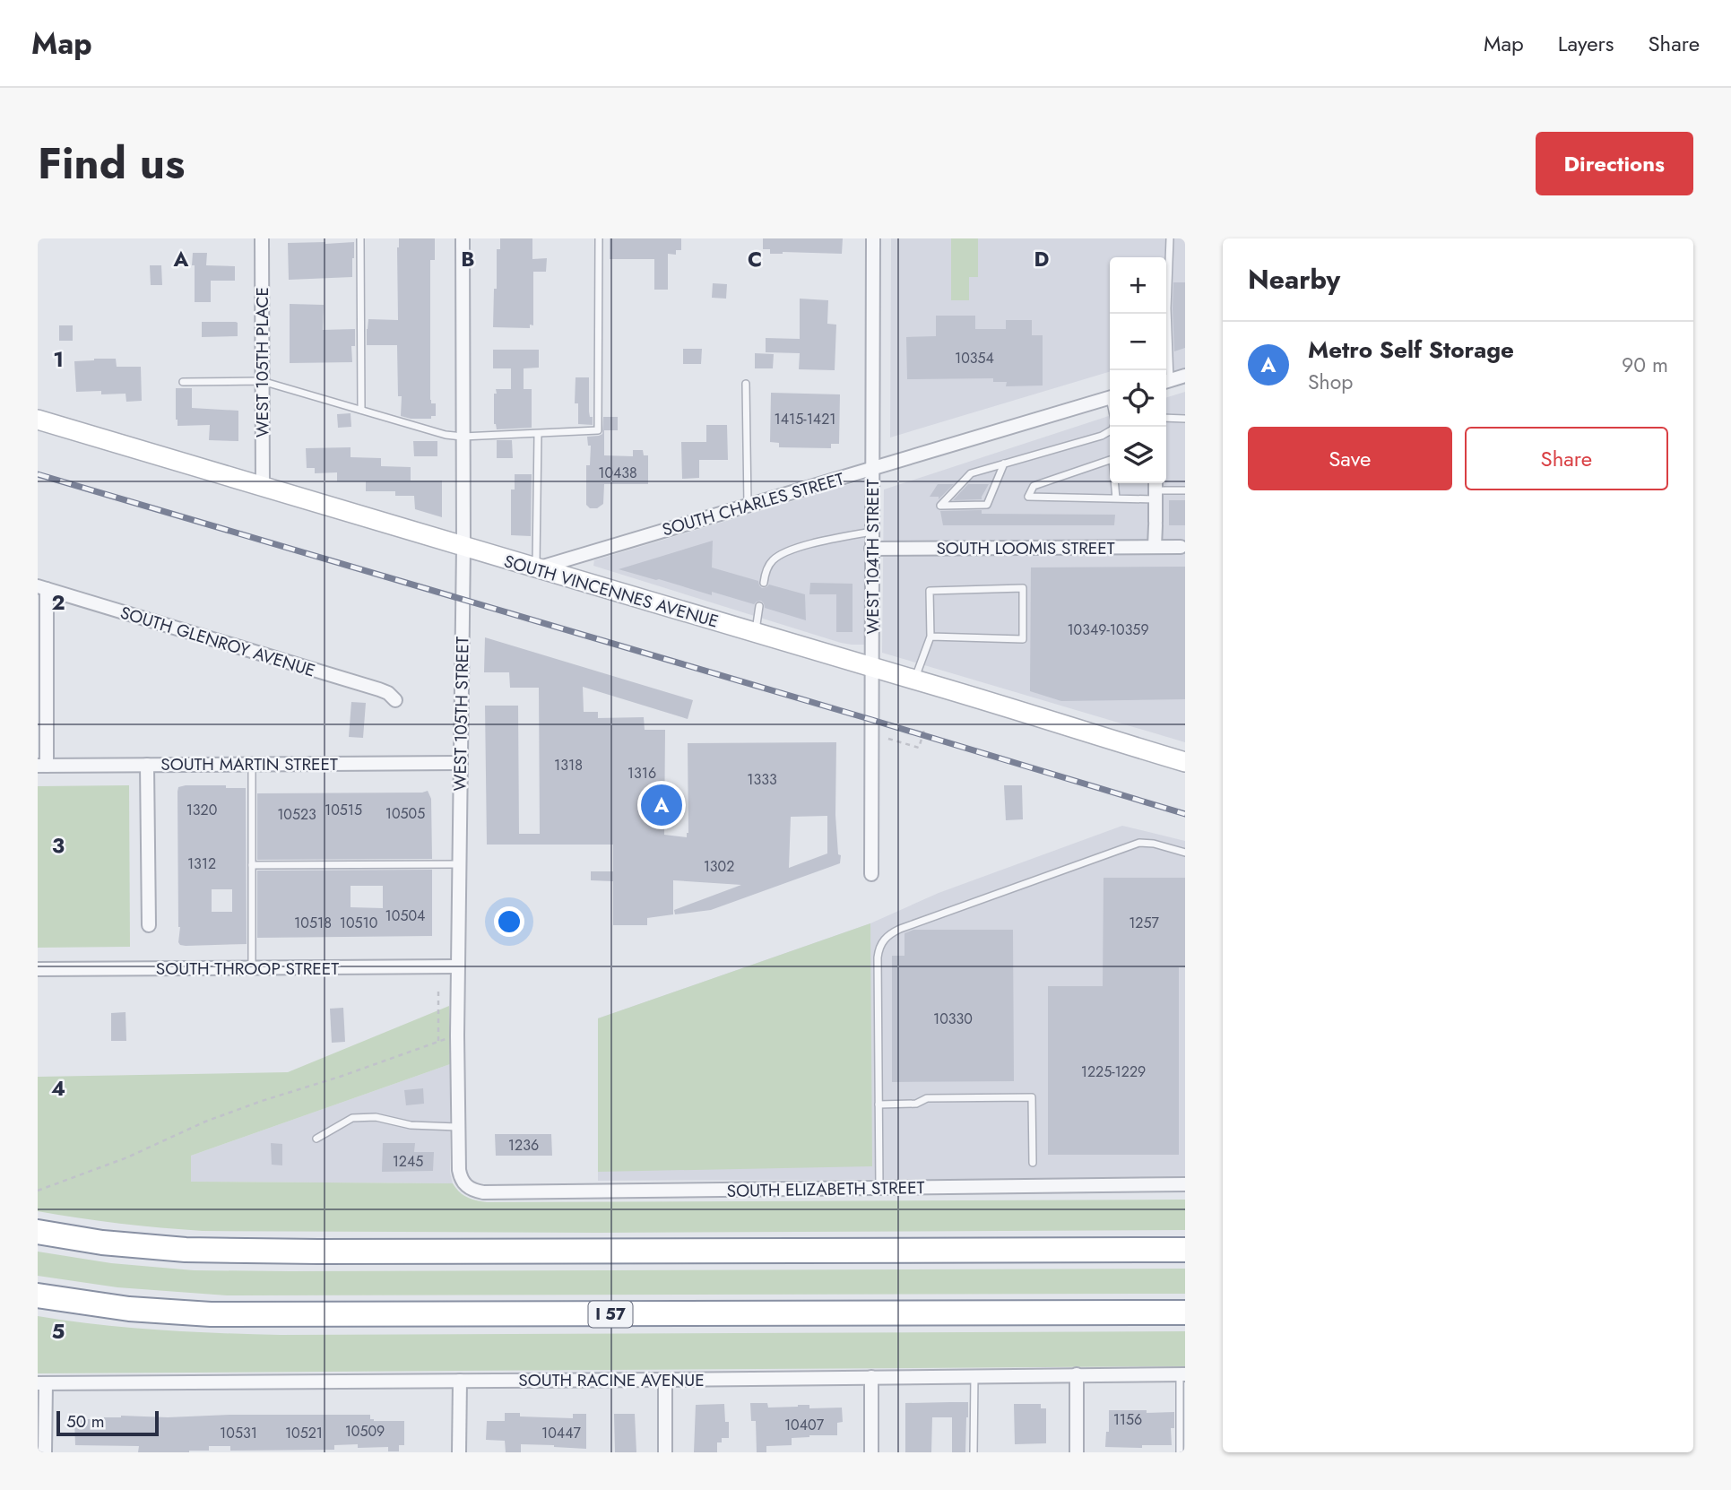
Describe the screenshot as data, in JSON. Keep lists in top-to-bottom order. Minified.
{"streets":{"highway":["I 57"],"main road":["SOUTH VINCENNES AVENUE"],"street":["WEST 105TH PLACE","SOUTH CHARLES STREET","SOUTH LOOMIS STREET","WEST 104TH STREET","SOUTH GLENROY AVENUE","WEST 105TH STREET","SOUTH MARTIN STREET","SOUTH THROOP STREET","SOUTH ELIZABETH STREET","SOUTH RACINE AVENUE"]},"crossings":[["WEST 105TH PLACE","SOUTH VINCENNES AVENUE"],["SOUTH CHARLES STREET","WEST 104TH STREET"],["SOUTH CHARLES STREET","SOUTH VINCENNES AVENUE"],["SOUTH LOOMIS STREET","WEST 104TH STREET"],["WEST 104TH STREET","SOUTH VINCENNES AVENUE"],["SOUTH VINCENNES AVENUE","WEST 105TH STREET"],["WEST 105TH STREET","SOUTH MARTIN STREET"],["WEST 105TH STREET","SOUTH THROOP STREET"],["WEST 105TH STREET","SOUTH ELIZABETH STREET"]],"house_numbers":["10354","1415-1421","10438","10349-10359","1318","1316","1333","1320","10515","10505","10523","1312","1302","10504","10518","10510","1257","10330","1225-1229","1236","1245","1156","10407","10509","10531","10521","10447"],"scale_bar":"50 m","page":{"header":"Map","nav":["Map","Layers","Share"],"title":"Find us","buttons":["Directions",["Save","Share"]],"heading":"Nearby","map_buttons":["+","−"],"list":[{"mark":"A","name":"Metro Self Storage","note":"Shop","value":"90 m"}],"pins":"A","scale":"50 m"},"grid":{"columns":["A","B","C","D"],"rows":["1","2","3","4","5"]}}
